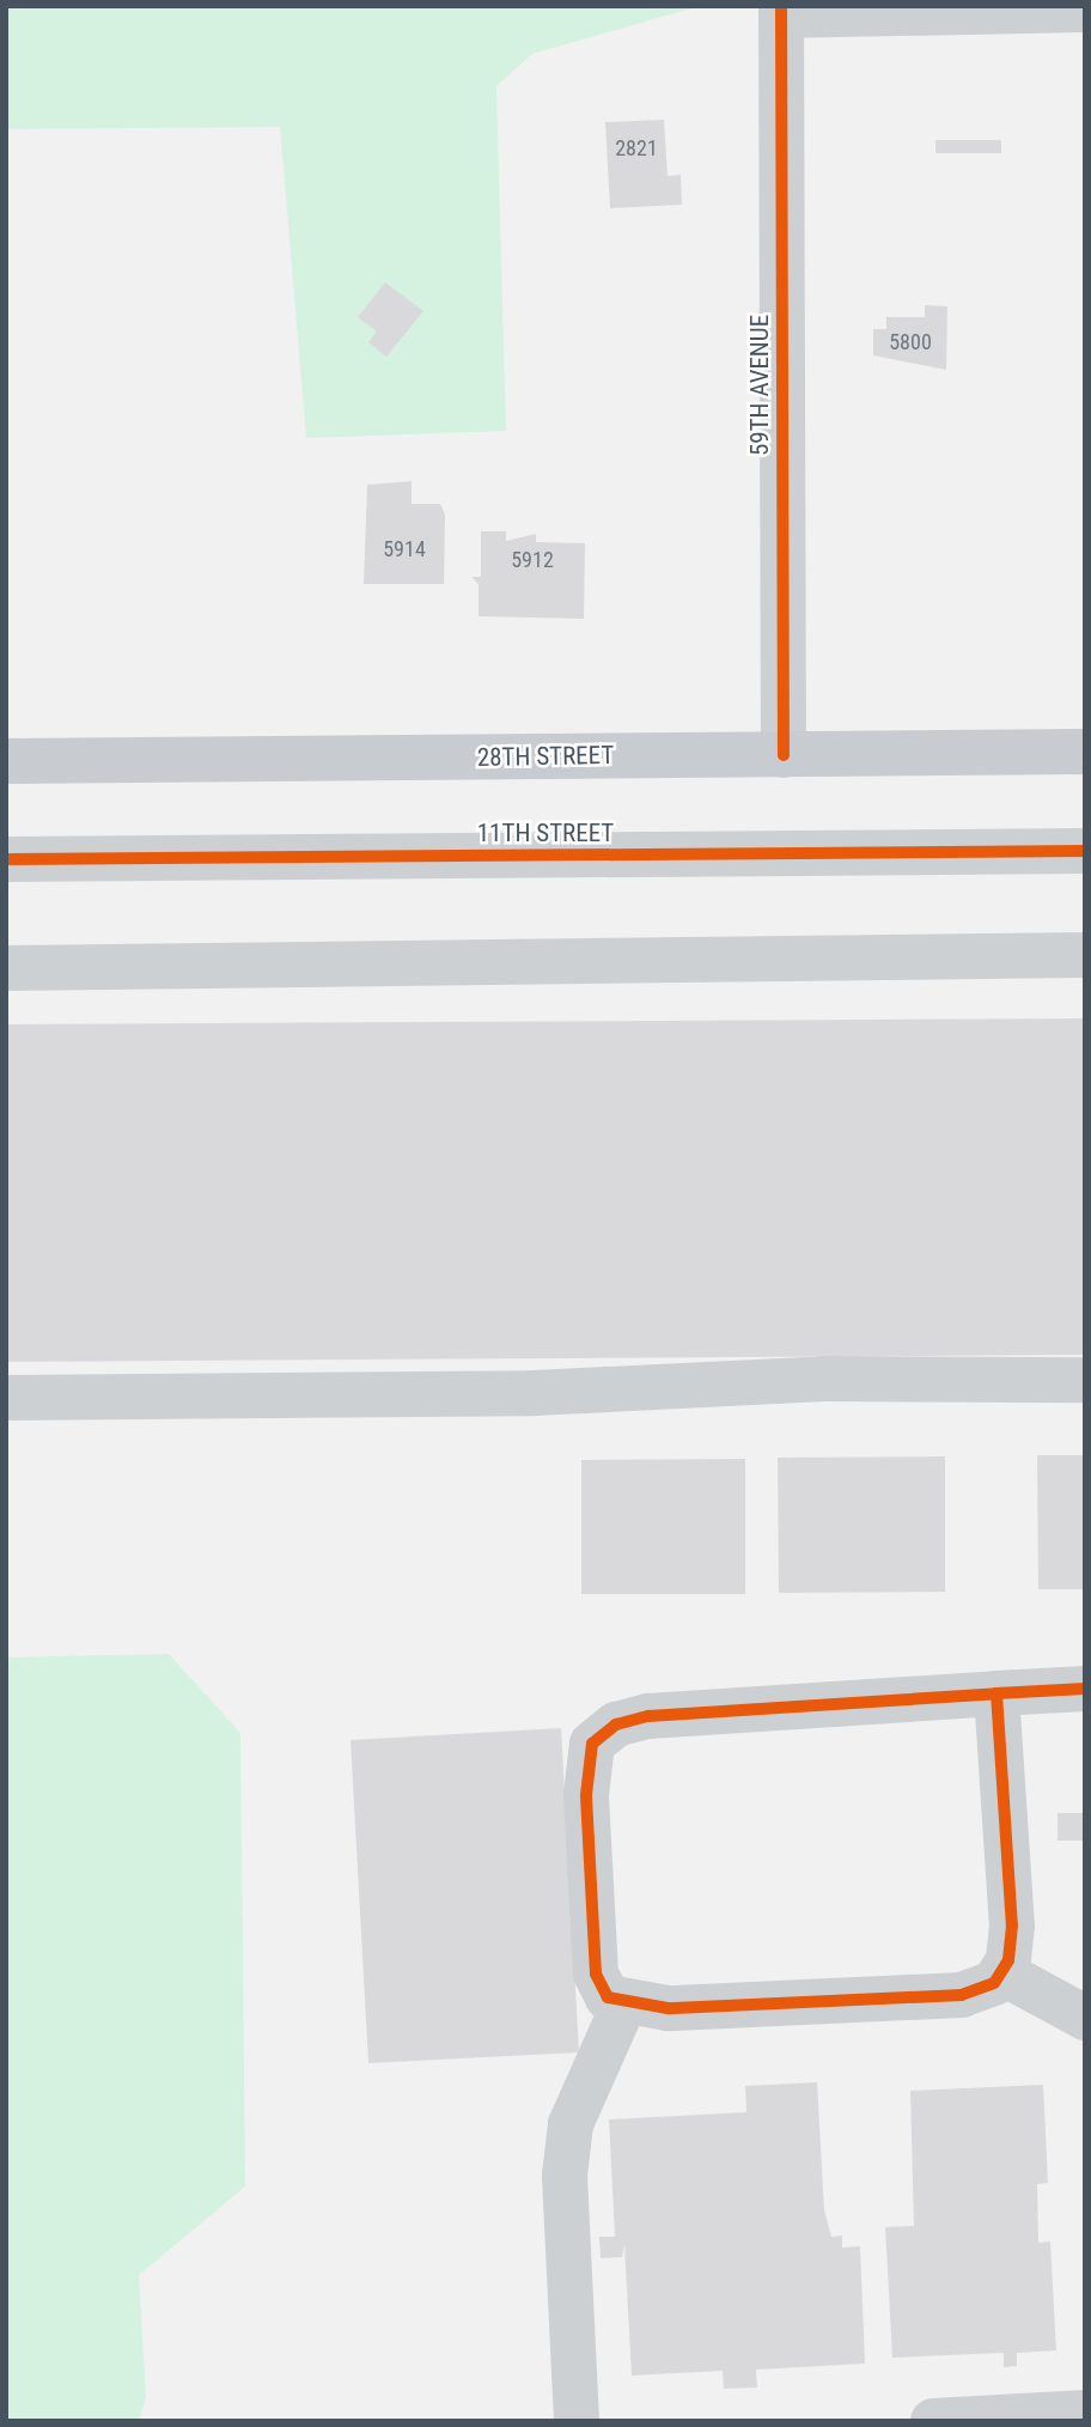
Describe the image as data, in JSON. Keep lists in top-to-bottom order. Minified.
{"streets":{"main road":["28TH STREET"],"street":["59TH AVENUE","11TH STREET"]},"crossings":[["59TH AVENUE","28TH STREET"]],"house_numbers":["2821","5800","5914","5912"]}
